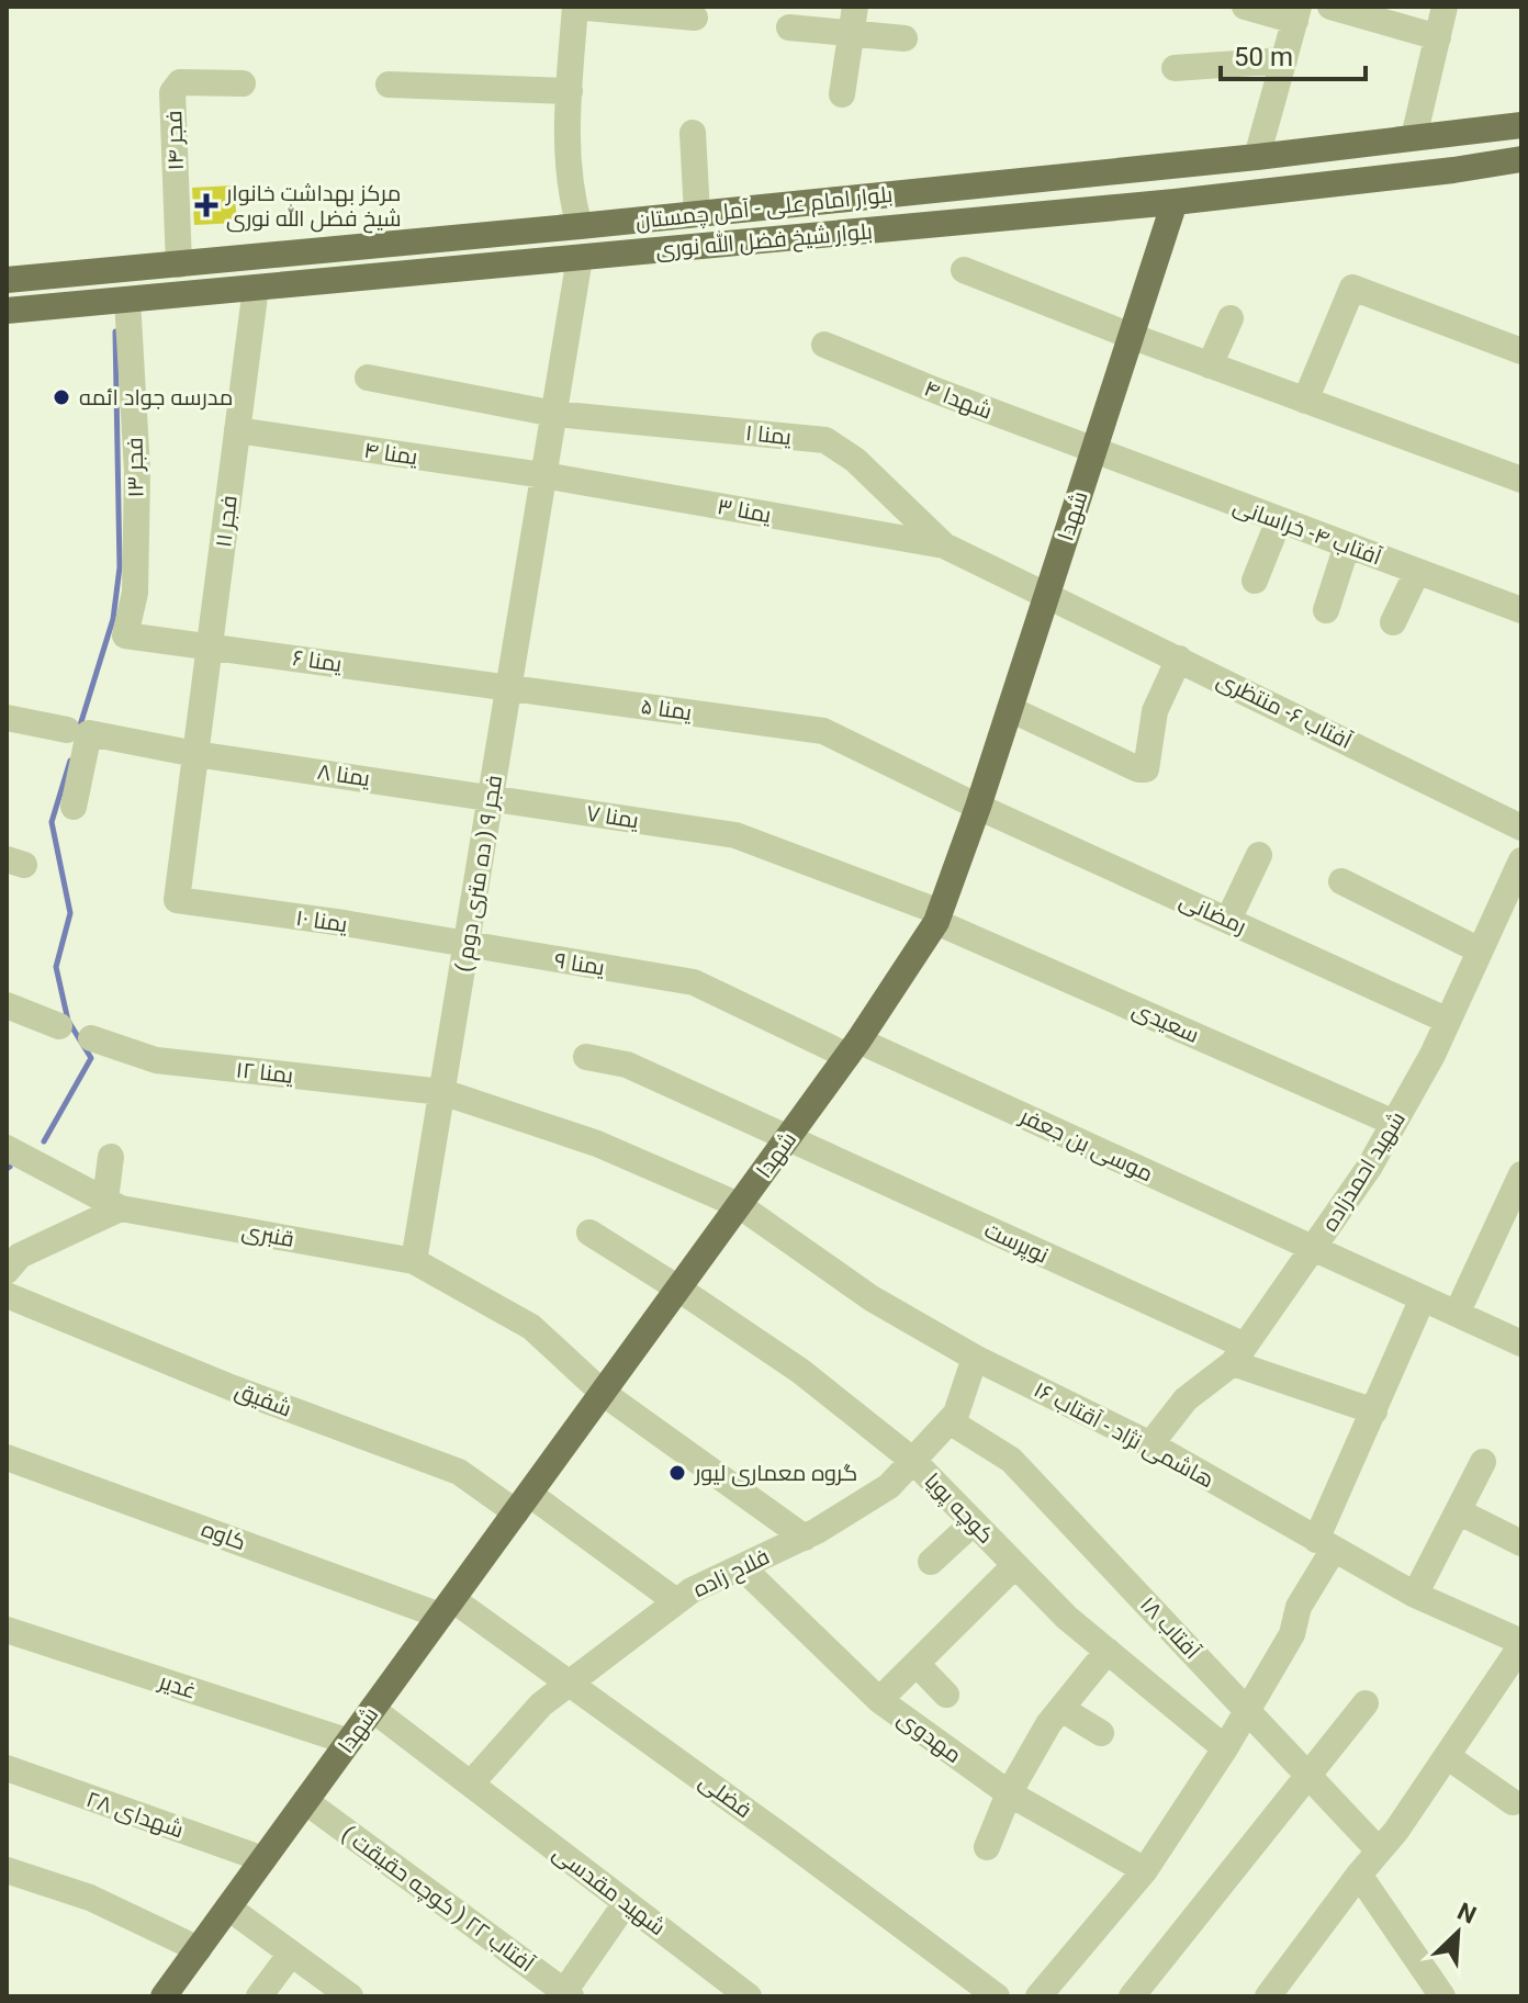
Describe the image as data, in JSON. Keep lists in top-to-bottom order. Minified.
{"streets":{"main road":["بلوار امام علی - آمل چمستان","بلوار شیخ فضل الله نوری","شهدا"],"street":["فجر ۱۴","شهدا ۴","یمنا ۱","یمنا ۴","فجر ۱۳","یمنا ۳","فجر ۱۱","آفتاب ۴- خراسانی","یمنا ۶","یمنا ۵","آفتاب ۶- منتظری","یمنا ۸","یمنا ۷","فجر ۹ ( ده متری دوم )","رمضانی","یمنا ۱۰","یمنا ۹","سعیدی","یمنا ۱۲","موسی بن جعفر","شهید احمدزاده","قنبری","نوپرست","شفیق","هاشمی نژاد - آقتاب ۱۶","کوچه پویا","کاوه","فلاح زاده","آفتاب ۱۸","غدیر","مهدوی","فضلی","شهدای ۲۸","شهید مقدسی","آفتاب ۲۲ ( کوچه حقیقت )"]},"crossings":[["فجر ۱۴","بلوار امام علی - آمل چمستان"],["بلوار شیخ فضل الله نوری","فجر ۱۳"],["بلوار شیخ فضل الله نوری","شهدا"],["بلوار شیخ فضل الله نوری","فجر ۱۱"],["بلوار شیخ فضل الله نوری","فجر ۹ ( ده متری دوم )"],["شهدا ۴","شهدا"],["شهدا ۴","آفتاب ۴- خراسانی"],["یمنا ۱","یمنا ۳"],["یمنا ۱","آفتاب ۶- منتظری"],["یمنا ۱","فجر ۹ ( ده متری دوم )"],["یمنا ۴","یمنا ۳"],["یمنا ۴","فجر ۱۱"],["یمنا ۴","فجر ۹ ( ده متری دوم )"],["فجر ۱۳","یمنا ۶"],["یمنا ۳","آفتاب ۶- منتظری"],["یمنا ۳","فجر ۹ ( ده متری دوم )"],["شهدا","آفتاب ۴- خراسانی"],["شهدا","یمنا ۵"],["شهدا","آفتاب ۶- منتظری"],["شهدا","یمنا ۷"],["شهدا","رمضانی"],["شهدا","یمنا ۹"],["شهدا","سعیدی"],["شهدا","موسی بن جعفر"],["شهدا","نوپرست"],["شهدا","شفیق"],["شهدا","هاشمی نژاد - آقتاب ۱۶"],["شهدا","کوچه پویا"],["شهدا","کاوه"],["شهدا","غدیر"],["شهدا","فضلی"],["شهدا","شهدای ۲۸"],["شهدا","شهید مقدسی"],["شهدا","آفتاب ۲۲ ( کوچه حقیقت )"],["فجر ۱۱","یمنا ۶"],["فجر ۱۱","یمنا ۸"],["فجر ۱۱","یمنا ۱۰"],["یمنا ۶","یمنا ۵"],["یمنا ۶","فجر ۹ ( ده متری دوم )"],["یمنا ۵","فجر ۹ ( ده متری دوم )"],["یمنا ۵","رمضانی"],["یمنا ۸","یمنا ۷"],["یمنا ۸","فجر ۹ ( ده متری دوم )"],["یمنا ۷","فجر ۹ ( ده متری دوم )"],["یمنا ۷","سعیدی"],["فجر ۹ ( ده متری دوم )","یمنا ۱۰"],["فجر ۹ ( ده متری دوم )","یمنا ۹"],["فجر ۹ ( ده متری دوم )","یمنا ۱۲"],["فجر ۹ ( ده متری دوم )","قنبری"],["رمضانی","شهید احمدزاده"],["یمنا ۱۰","یمنا ۹"],["یمنا ۹","موسی بن جعفر"],["سعیدی","شهید احمدزاده"],["یمنا ۱۲","هاشمی نژاد - آقتاب ۱۶"],["موسی بن جعفر","شهید احمدزاده"],["شهید احمدزاده","نوپرست"],["شهید احمدزاده","هاشمی نژاد - آقتاب ۱۶"],["شفیق","فلاح زاده"],["هاشمی نژاد - آقتاب ۱۶","فلاح زاده"],["کوچه پویا","فلاح زاده"],["کاوه","فضلی"],["فلاح زاده","آفتاب ۱۸"],["فلاح زاده","مهدوی"],["فلاح زاده","فضلی"],["فلاح زاده","شهید مقدسی"]],"places":{"health":["مرکز بهداشت خانوار شیخ فضل الله نوری"],"other":["مدرسه جواد ائمه","گروه معماری لیور"]},"scale_bar":"50 m","north":"top right"}
